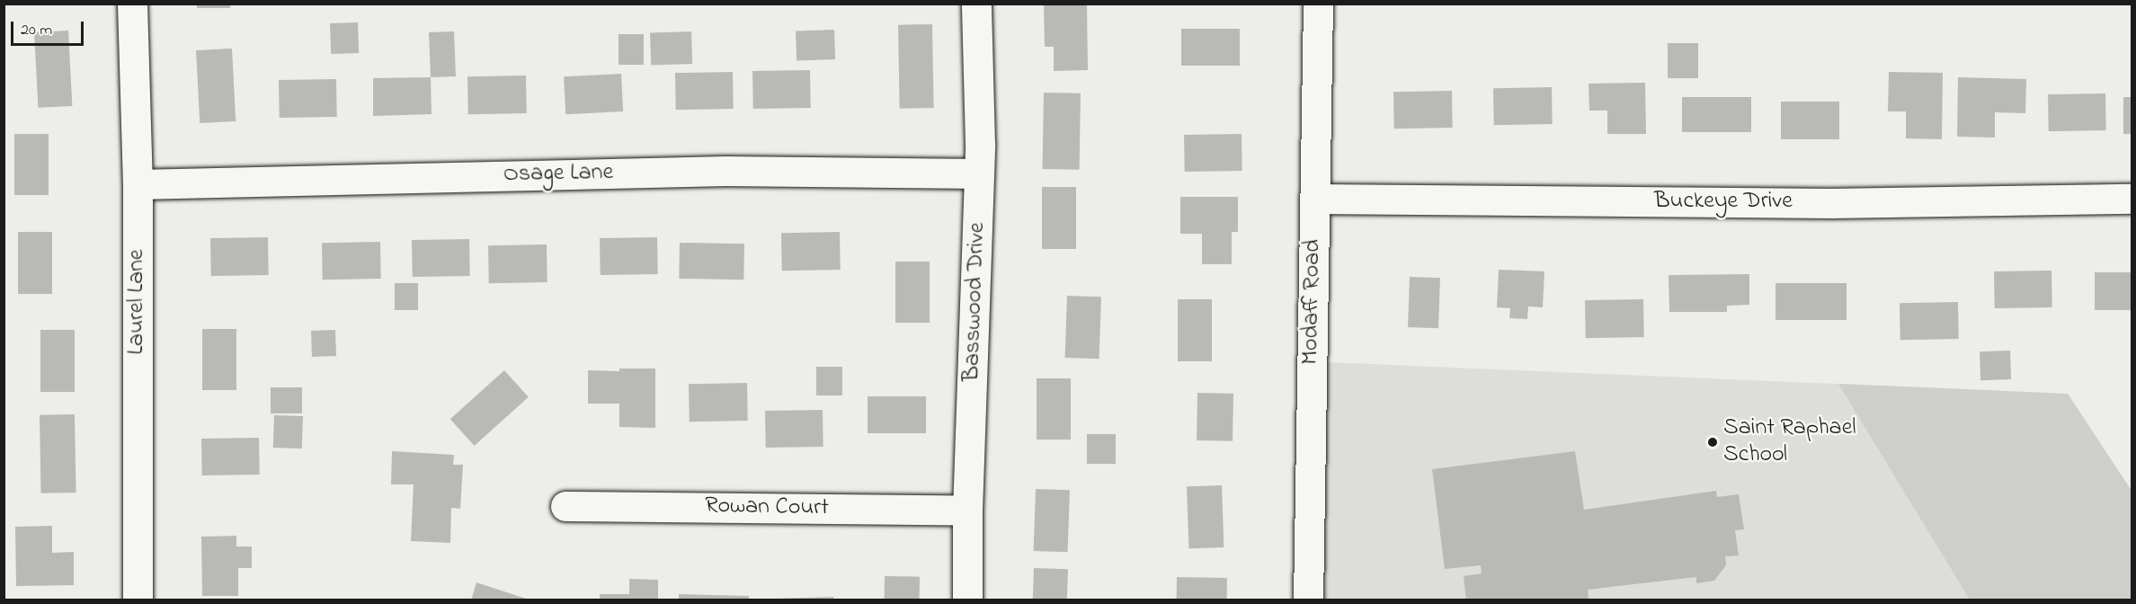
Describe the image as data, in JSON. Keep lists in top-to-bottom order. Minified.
{"streets":{"street":["Osage Lane","Buckeye Drive","Laurel Lane","Basswood Drive","Modaff Road","Rowan Court"]},"crossings":[["Osage Lane","Laurel Lane"],["Osage Lane","Basswood Drive"],["Buckeye Drive","Modaff Road"],["Basswood Drive","Rowan Court"]],"places":["Saint Raphael School"],"scale_bar":"20 m"}
